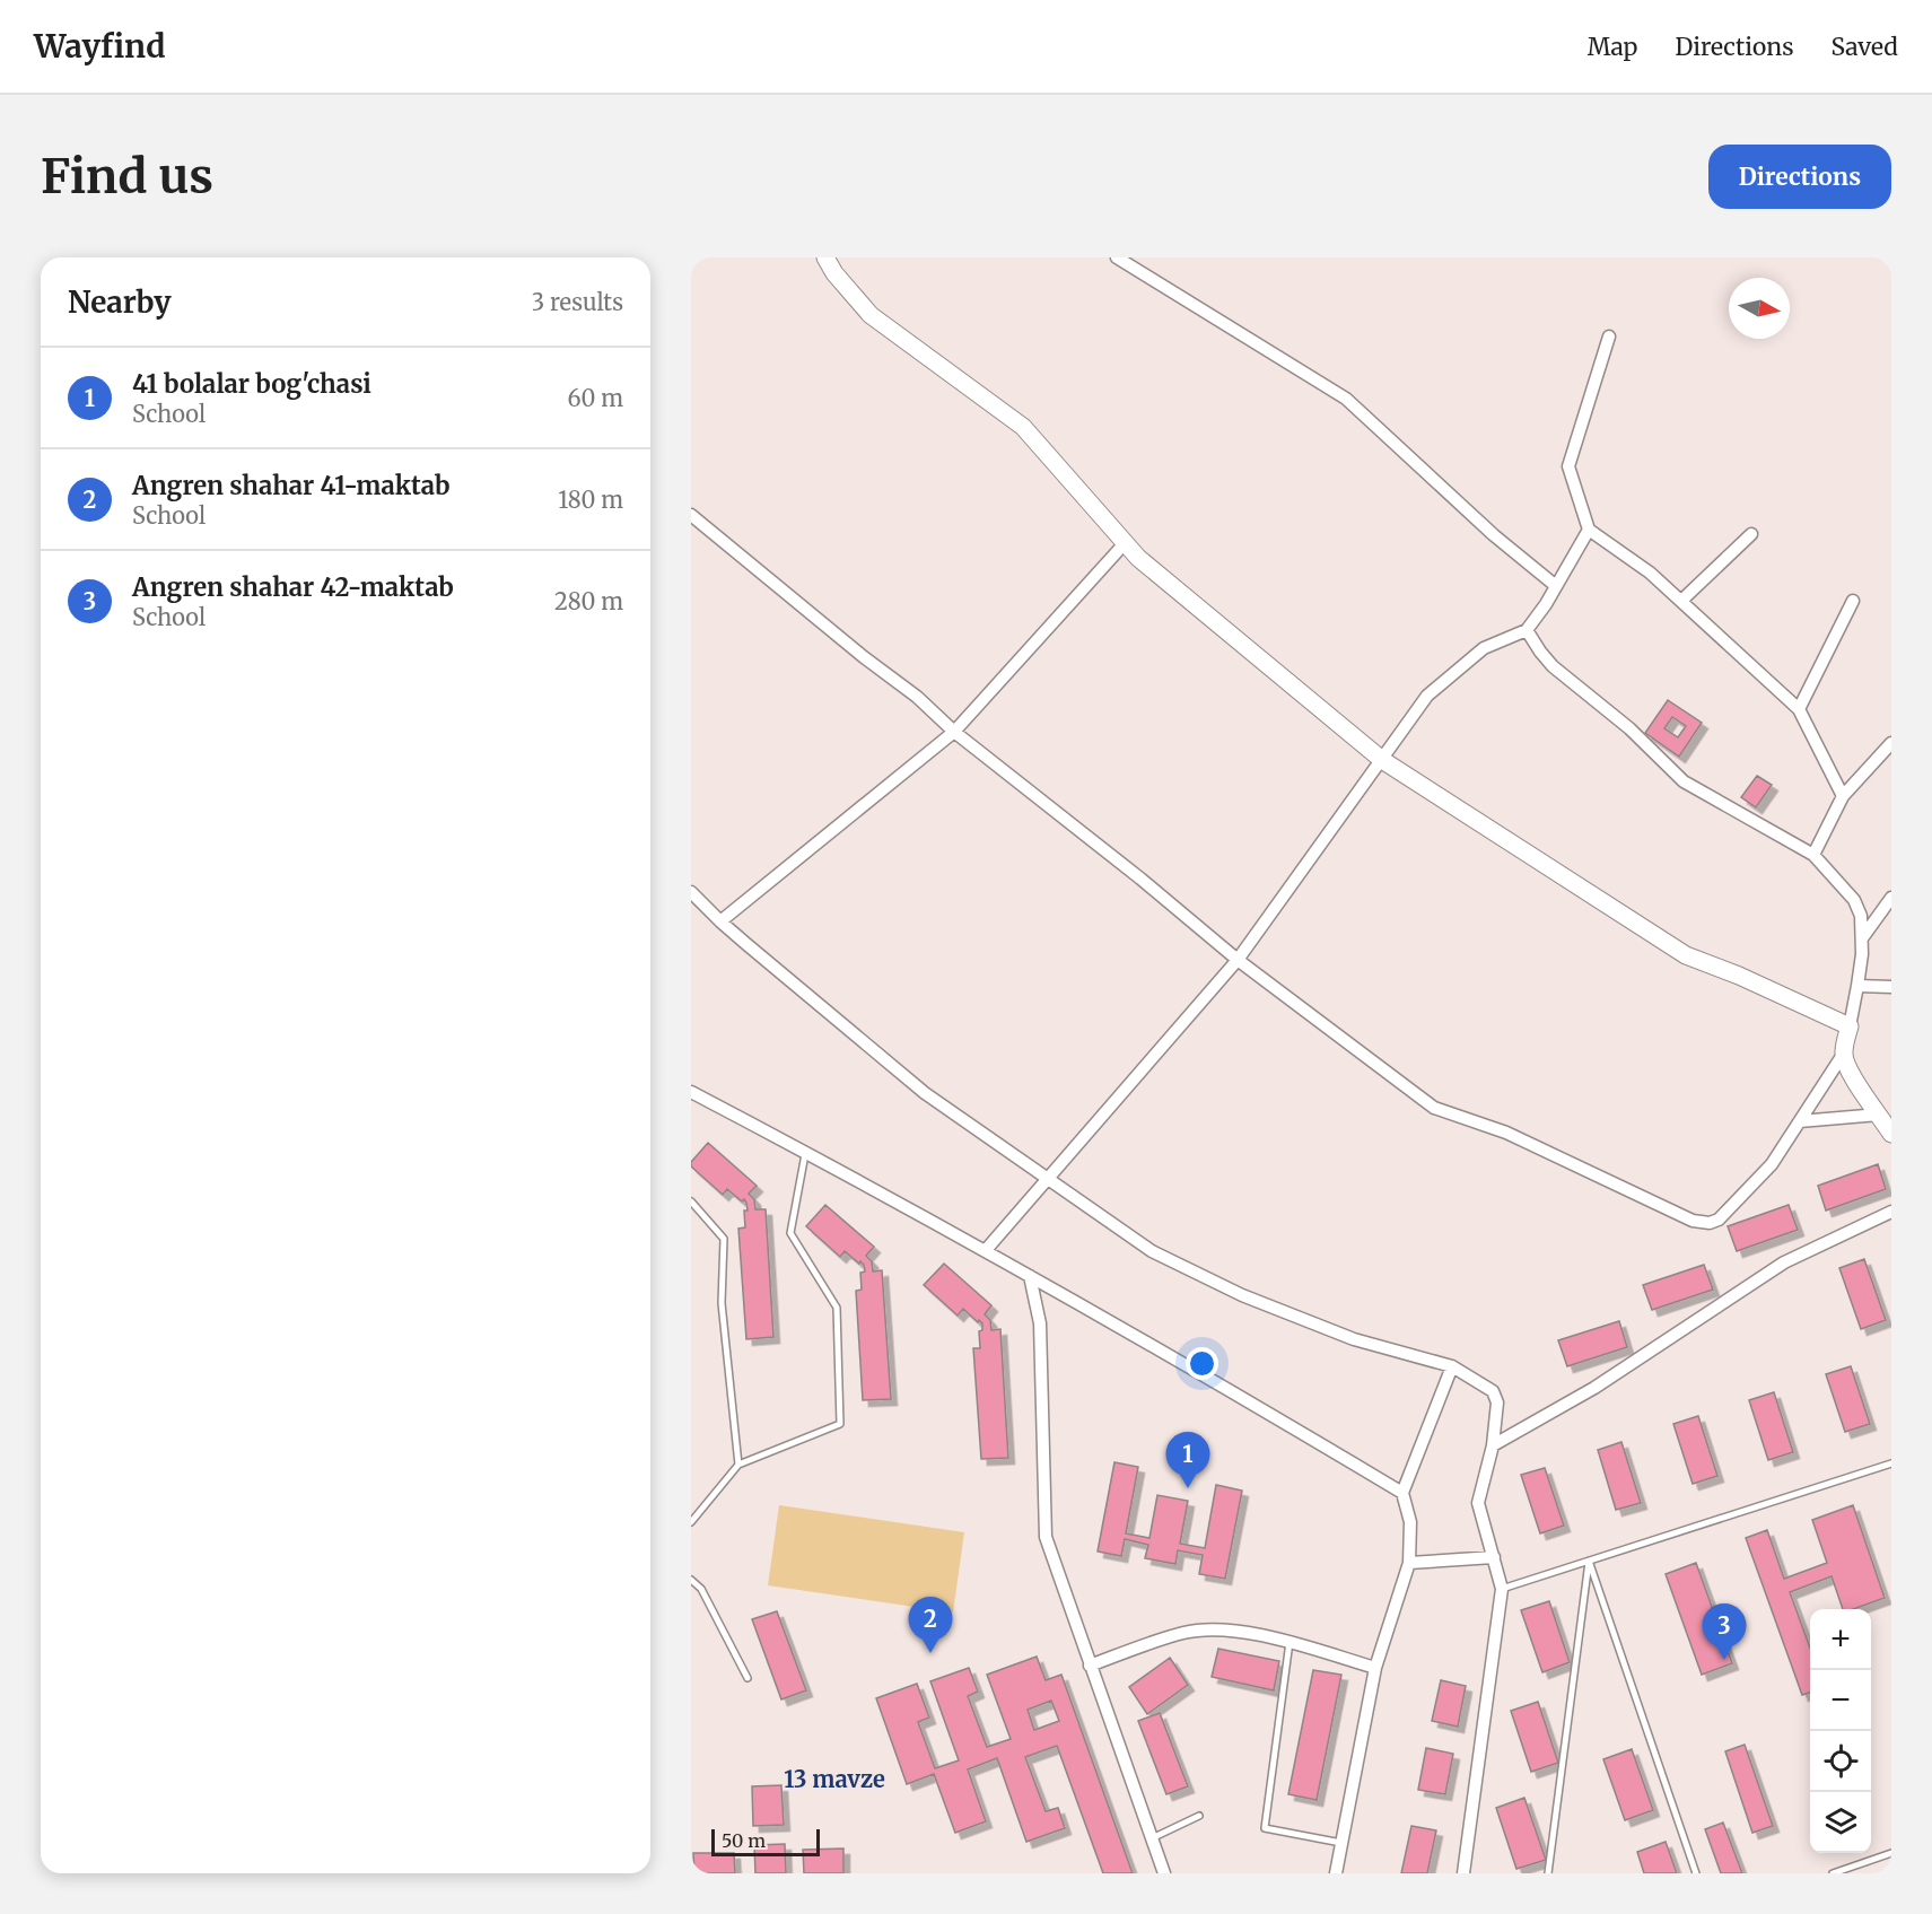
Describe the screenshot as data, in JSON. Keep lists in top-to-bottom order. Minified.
{"districts":["13 mavze"],"scale_bar":"50 m","north":"right","page":{"header":"Wayfind","nav":["Map","Directions","Saved"],"buttons":"Directions","title":"Find us","heading":["Nearby","3 results"],"list":[{"mark":"1","name":"41 bolalar bog'chasi","note":"School","value":"60 m"},{"mark":"2","name":"Angren shahar 41-maktab","note":"School","value":"180 m"},{"mark":"3","name":"Angren shahar 42-maktab","note":"School","value":"280 m"}],"pins":["1","2","3"],"map_buttons":["+","−"],"scale":"50 m"}}
